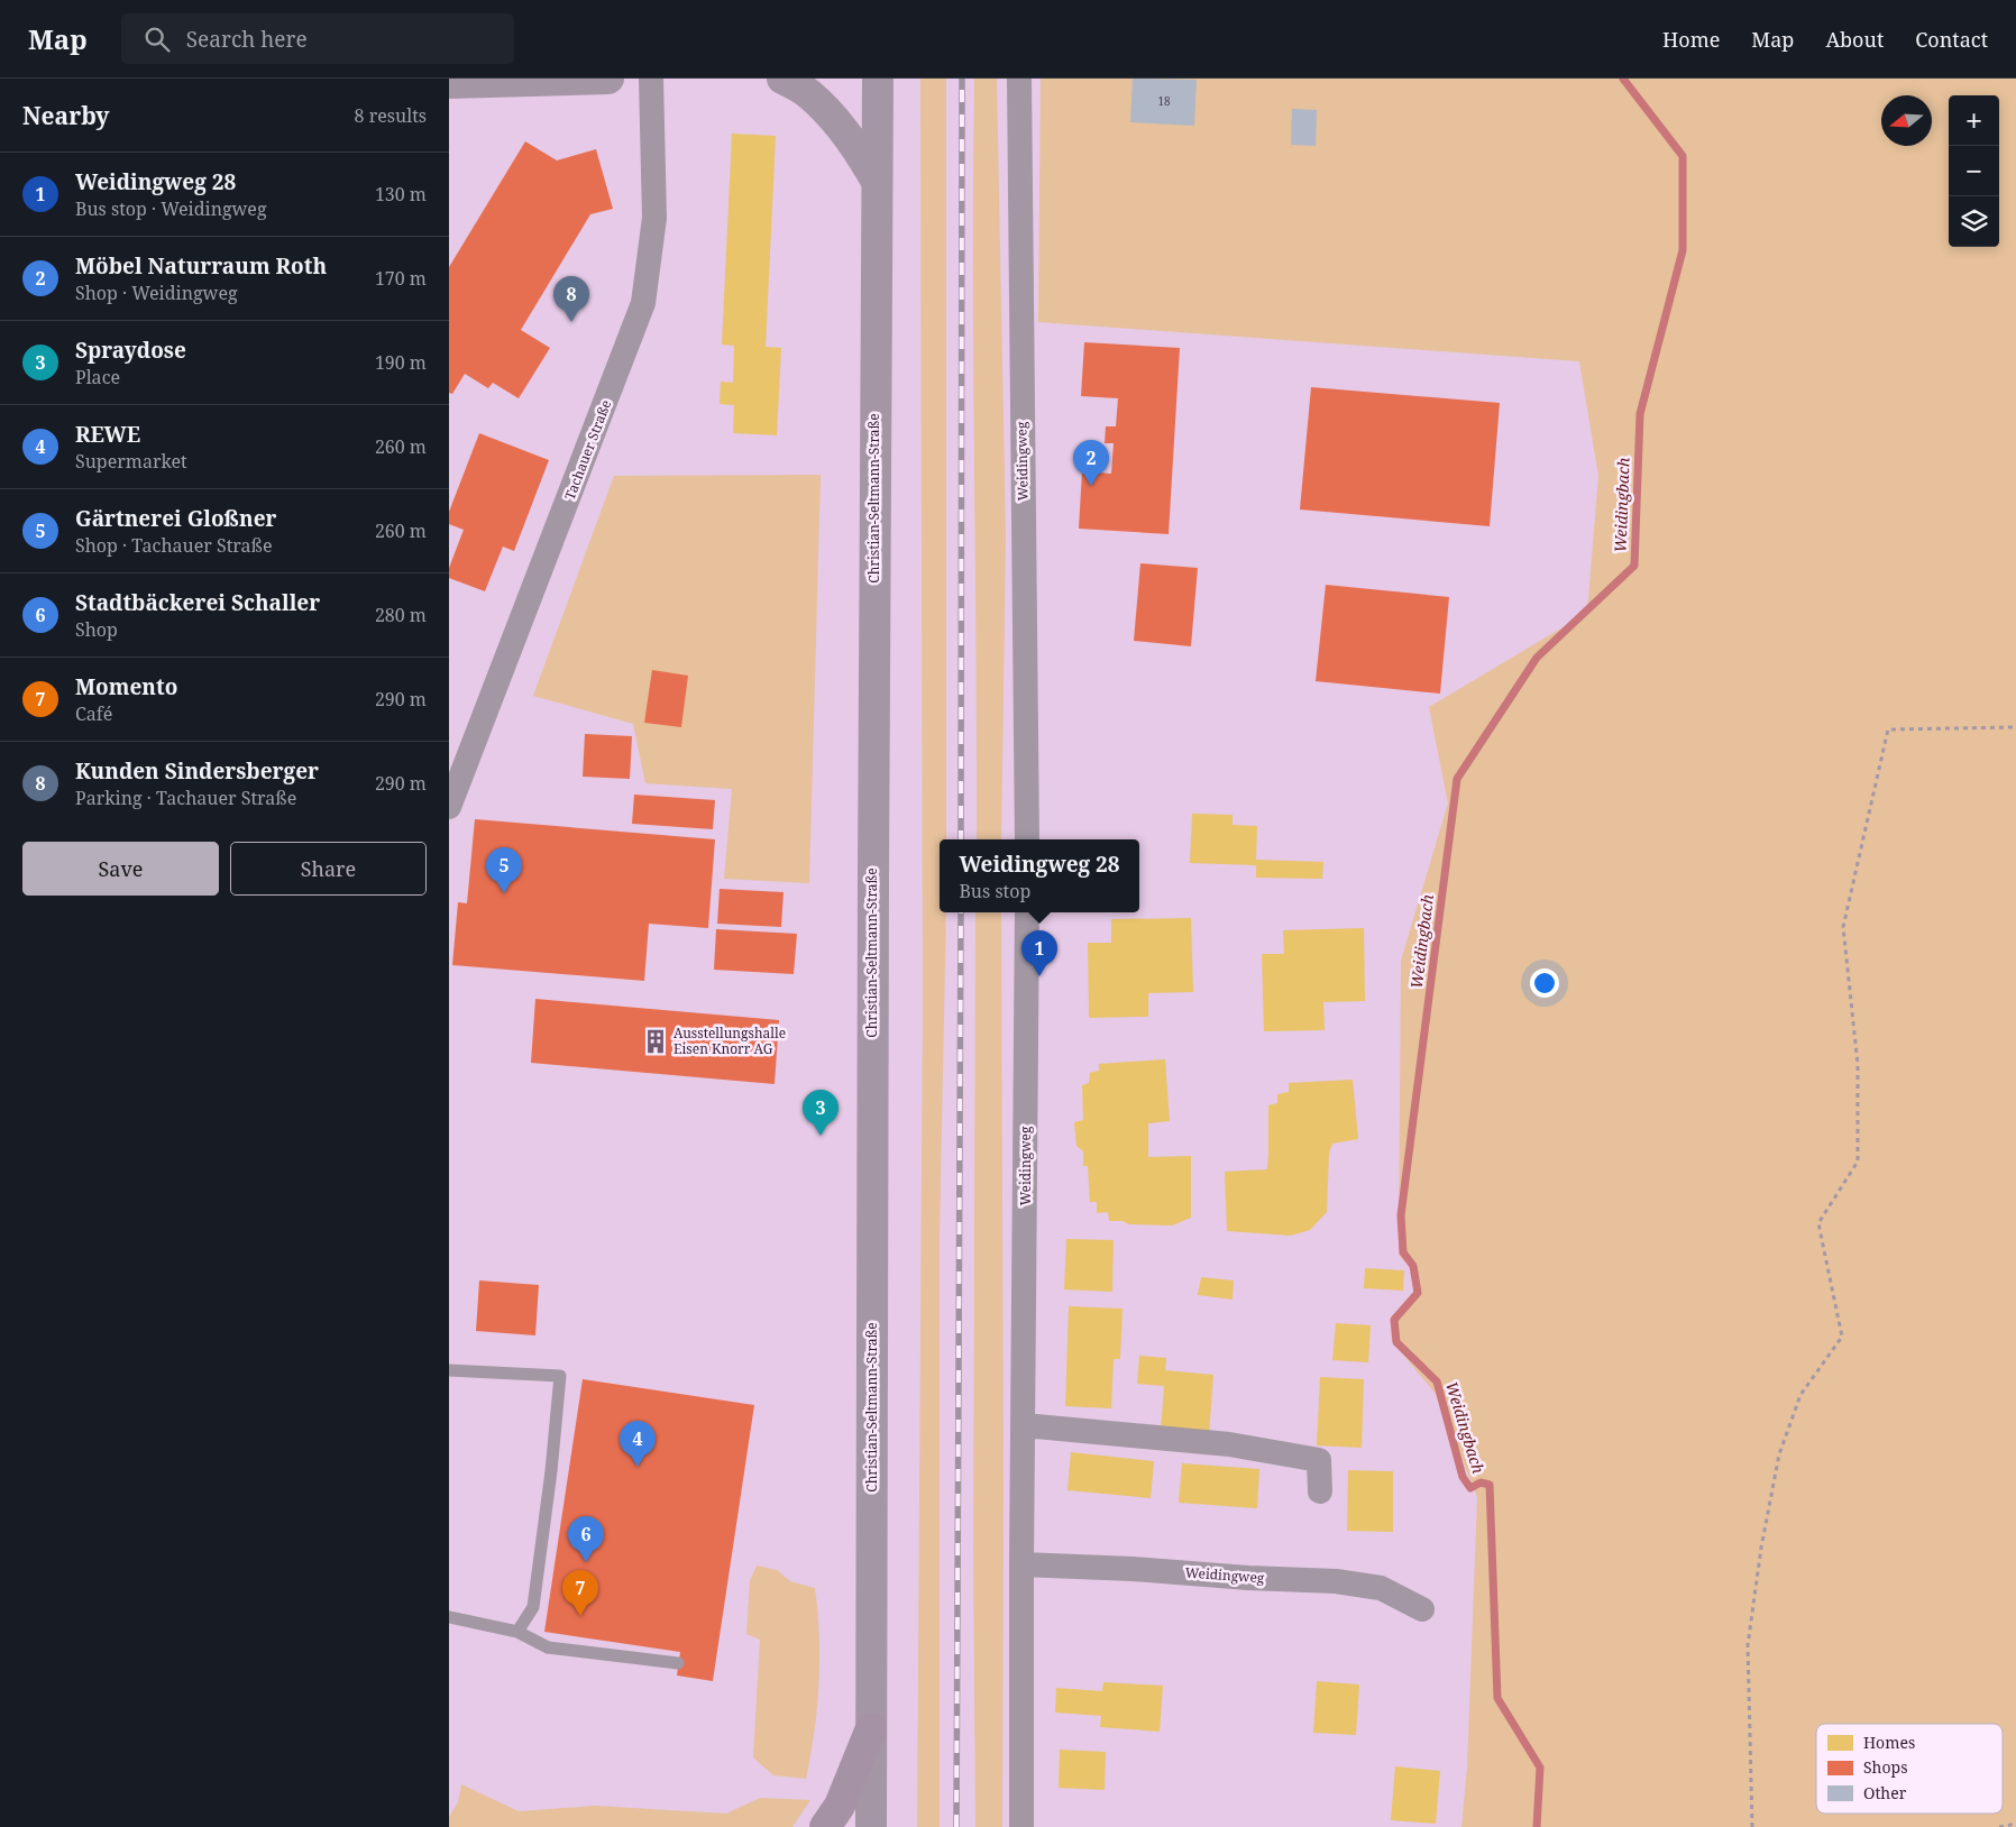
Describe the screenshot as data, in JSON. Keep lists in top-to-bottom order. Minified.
{"streets":{"main road":["Christian-Seltmann-Straße"],"street":["Tachauer Straße","Weidingweg"]},"water":["Weidingbach"],"places":{"building":["Ausstellungshalle Eisen Knorr AG"]},"house_numbers":["18"],"legend":["Homes","Shops","Other"],"north":"left","page":{"header":"Map","search":"Search here","nav":["Home","Map","About","Contact"],"heading":["Nearby","8 results"],"map_buttons":["+","−"],"list":[{"mark":"1","name":"Weidingweg 28","note":"Bus stop · Weidingweg","value":"130 m"},{"mark":"2","name":"Möbel Naturraum Roth","note":"Shop · Weidingweg","value":"170 m"},{"mark":"3","name":"Spraydose","note":"Place","value":"190 m"},{"mark":"4","name":"REWE","note":"Supermarket","value":"260 m"},{"mark":"5","name":"Gärtnerei Gloßner","note":"Shop · Tachauer Straße","value":"260 m"},{"mark":"6","name":"Stadtbäckerei Schaller","note":"Shop","value":"280 m"},{"mark":"7","name":"Momento","note":"Café","value":"290 m"},{"mark":"8","name":"Kunden Sindersberger","note":"Parking · Tachauer Straße","value":"290 m"}],"pins":["8","2","5","1","3","4","6","7"],"buttons":["Save","Share"],"popup":["Weidingweg 28","Bus stop"]}}
